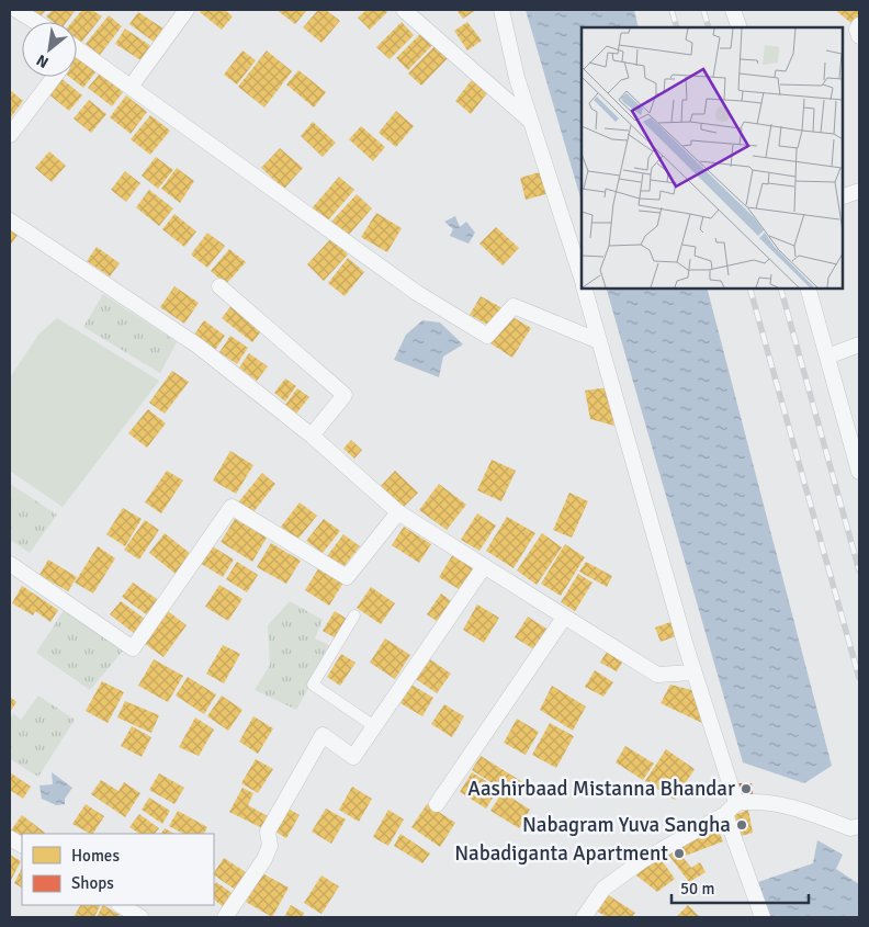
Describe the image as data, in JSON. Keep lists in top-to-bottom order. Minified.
{"places":["Aashirbaad Mistanna Bhandar","Nabagram Yuva Sangha","Nabadiganta Apartment"],"legend":["Homes","Shops"],"scale_bar":"50 m","north":"bottom left"}
